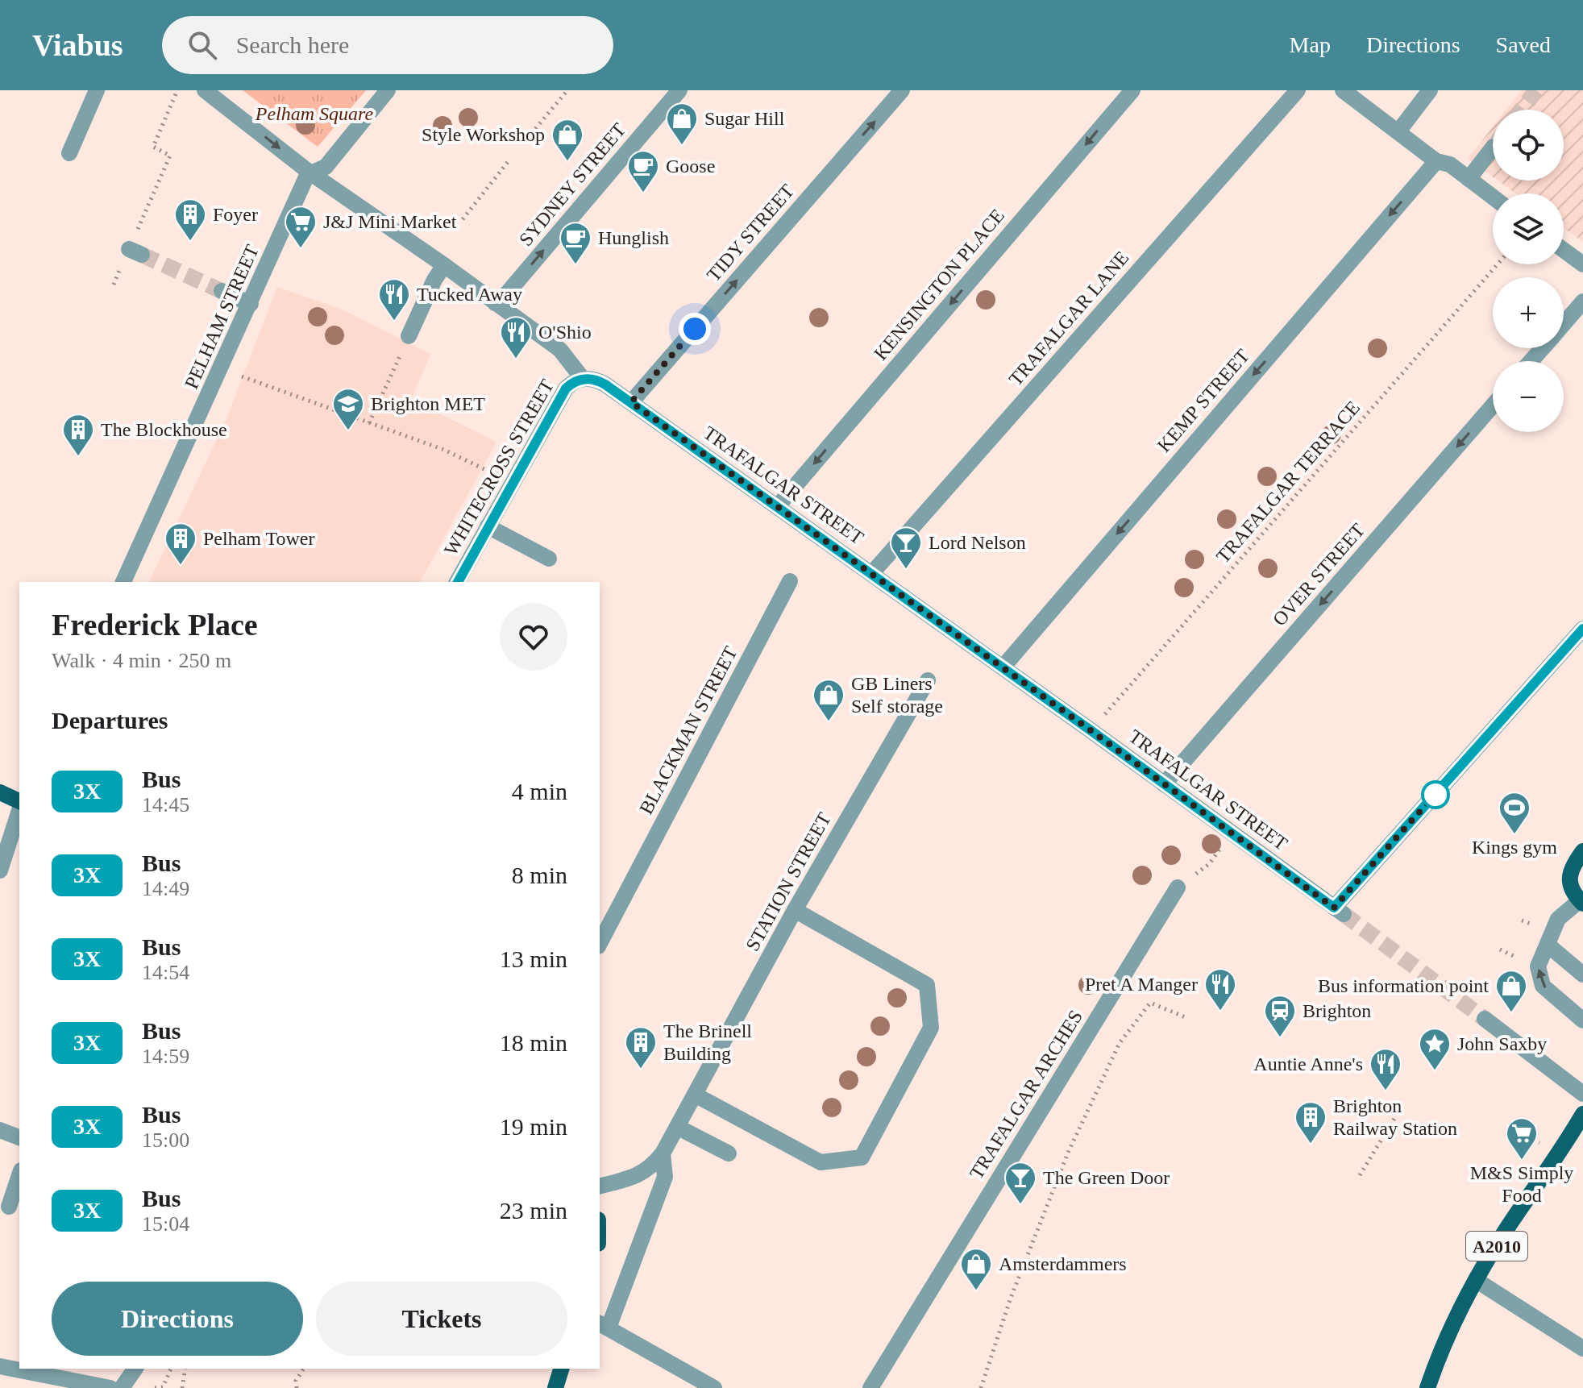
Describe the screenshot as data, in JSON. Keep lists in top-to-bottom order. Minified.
{"streets":{"main road":["A2010"],"street":["SYDNEY STREET","TIDY STREET","KENSINGTON PLACE","PELHAM STREET","TRAFALGAR LANE","KEMP STREET","WHITECROSS STREET","TRAFALGAR STREET","OVER STREET","BLACKMAN STREET","STATION STREET","TRAFALGAR ARCHES"],"path":["TRAFALGAR TERRACE"]},"crossings":[["TIDY STREET","TRAFALGAR STREET"],["KENSINGTON PLACE","TRAFALGAR STREET"],["TRAFALGAR LANE","TRAFALGAR STREET"],["KEMP STREET","TRAFALGAR STREET"],["WHITECROSS STREET","TRAFALGAR STREET"],["TRAFALGAR TERRACE","TRAFALGAR STREET"],["TRAFALGAR STREET","OVER STREET"]],"one_way":["SYDNEY STREET","TIDY STREET","KENSINGTON PLACE","KEMP STREET","OVER STREET"],"parks":["Pelham Square"],"places":{"shop":["Sugar Hill","Style Workshop","GB Liners Self storage","Bus information point","Amsterdammers"],"cafe":["Goose","Hunglish"],"building":["Foyer","The Blockhouse","Pelham Tower","The Brinell Building","Brighton Railway Station"],"supermarket":["J&J Mini Market","M&S Simply Food"],"restaurant":["Tucked Away","O'Shio","Pret A Manger","Auntie Anne's"],"school or university":["Brighton MET"],"bar":["Lord Nelson","The Green Door"],"sports":["Kings gym"],"station":["Brighton"],"place":["John Saxby"]},"lines":["bus line 3X"],"page":{"header":"Viabus","search":"Search here","nav":["Map","Directions","Saved"],"map_buttons":["+","−"],"heading":[["Frederick Place","Walk · 4 min · 250 m"],"Departures"],"list":[{"mark":"3X","name":"Bus","note":"14:45","value":"4 min"},{"mark":"3X","name":"Bus","note":"14:49","value":"8 min"},{"mark":"3X","name":"Bus","note":"14:54","value":"13 min"},{"mark":"3X","name":"Bus","note":"14:59","value":"18 min"},{"mark":"3X","name":"Bus","note":"15:00","value":"19 min"},{"mark":"3X","name":"Bus","note":"15:04","value":"23 min"}],"buttons":["Directions","Tickets"]}}
